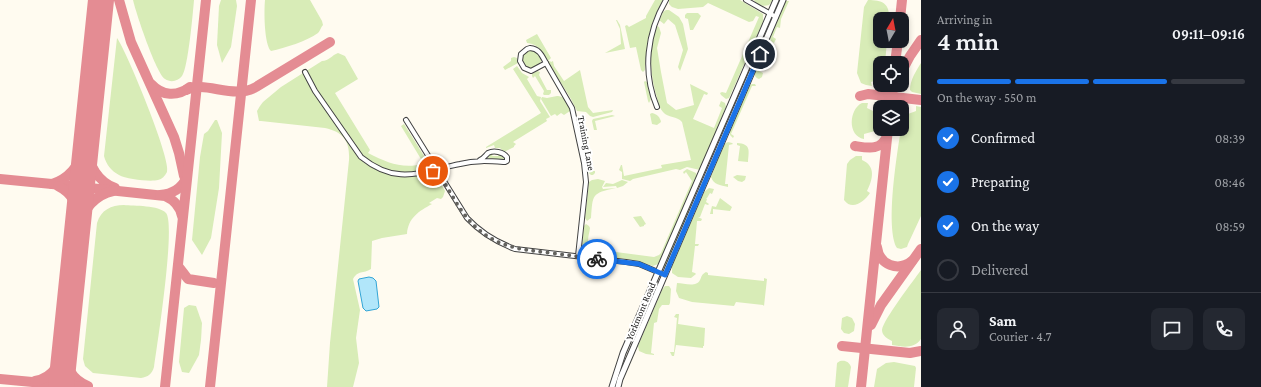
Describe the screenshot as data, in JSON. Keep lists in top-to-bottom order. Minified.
{"streets":{"street":["Training Lane","Yorkmont Road"]},"north":"top","page":{"heading":["4 min","Arriving in","09:11–09:16"],"panel":["Sam","Courier · 4.7"],"bar":"On the way · 550 m","list":[["Confirmed","08:39"],["Preparing","08:46"],["On the way","08:59"],"Delivered"]}}
